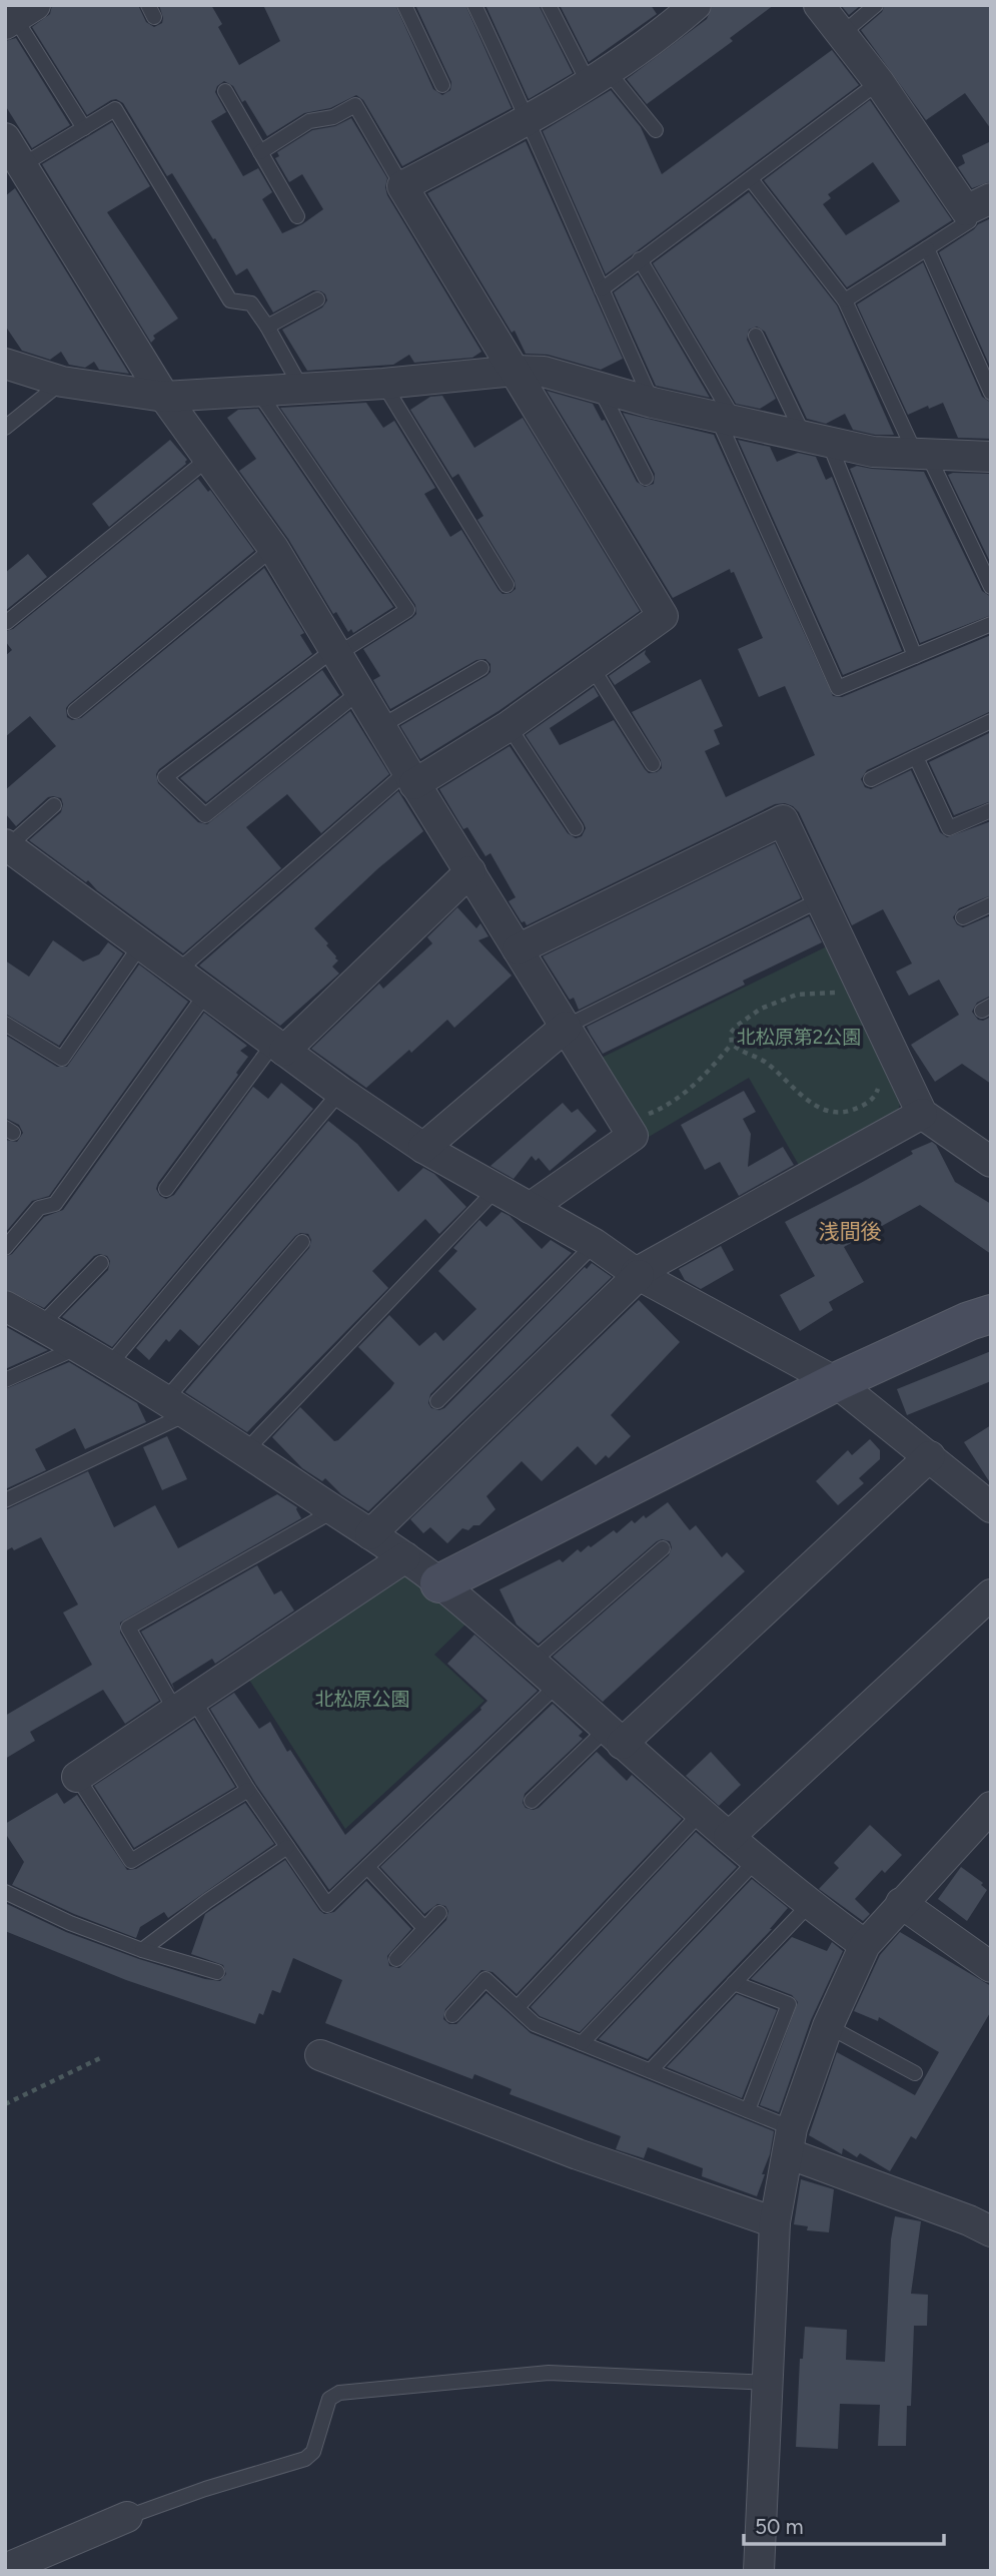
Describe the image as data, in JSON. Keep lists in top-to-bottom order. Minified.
{"districts":["浅間後"],"parks":["北松原第2公園","北松原公園"],"scale_bar":"50 m"}
